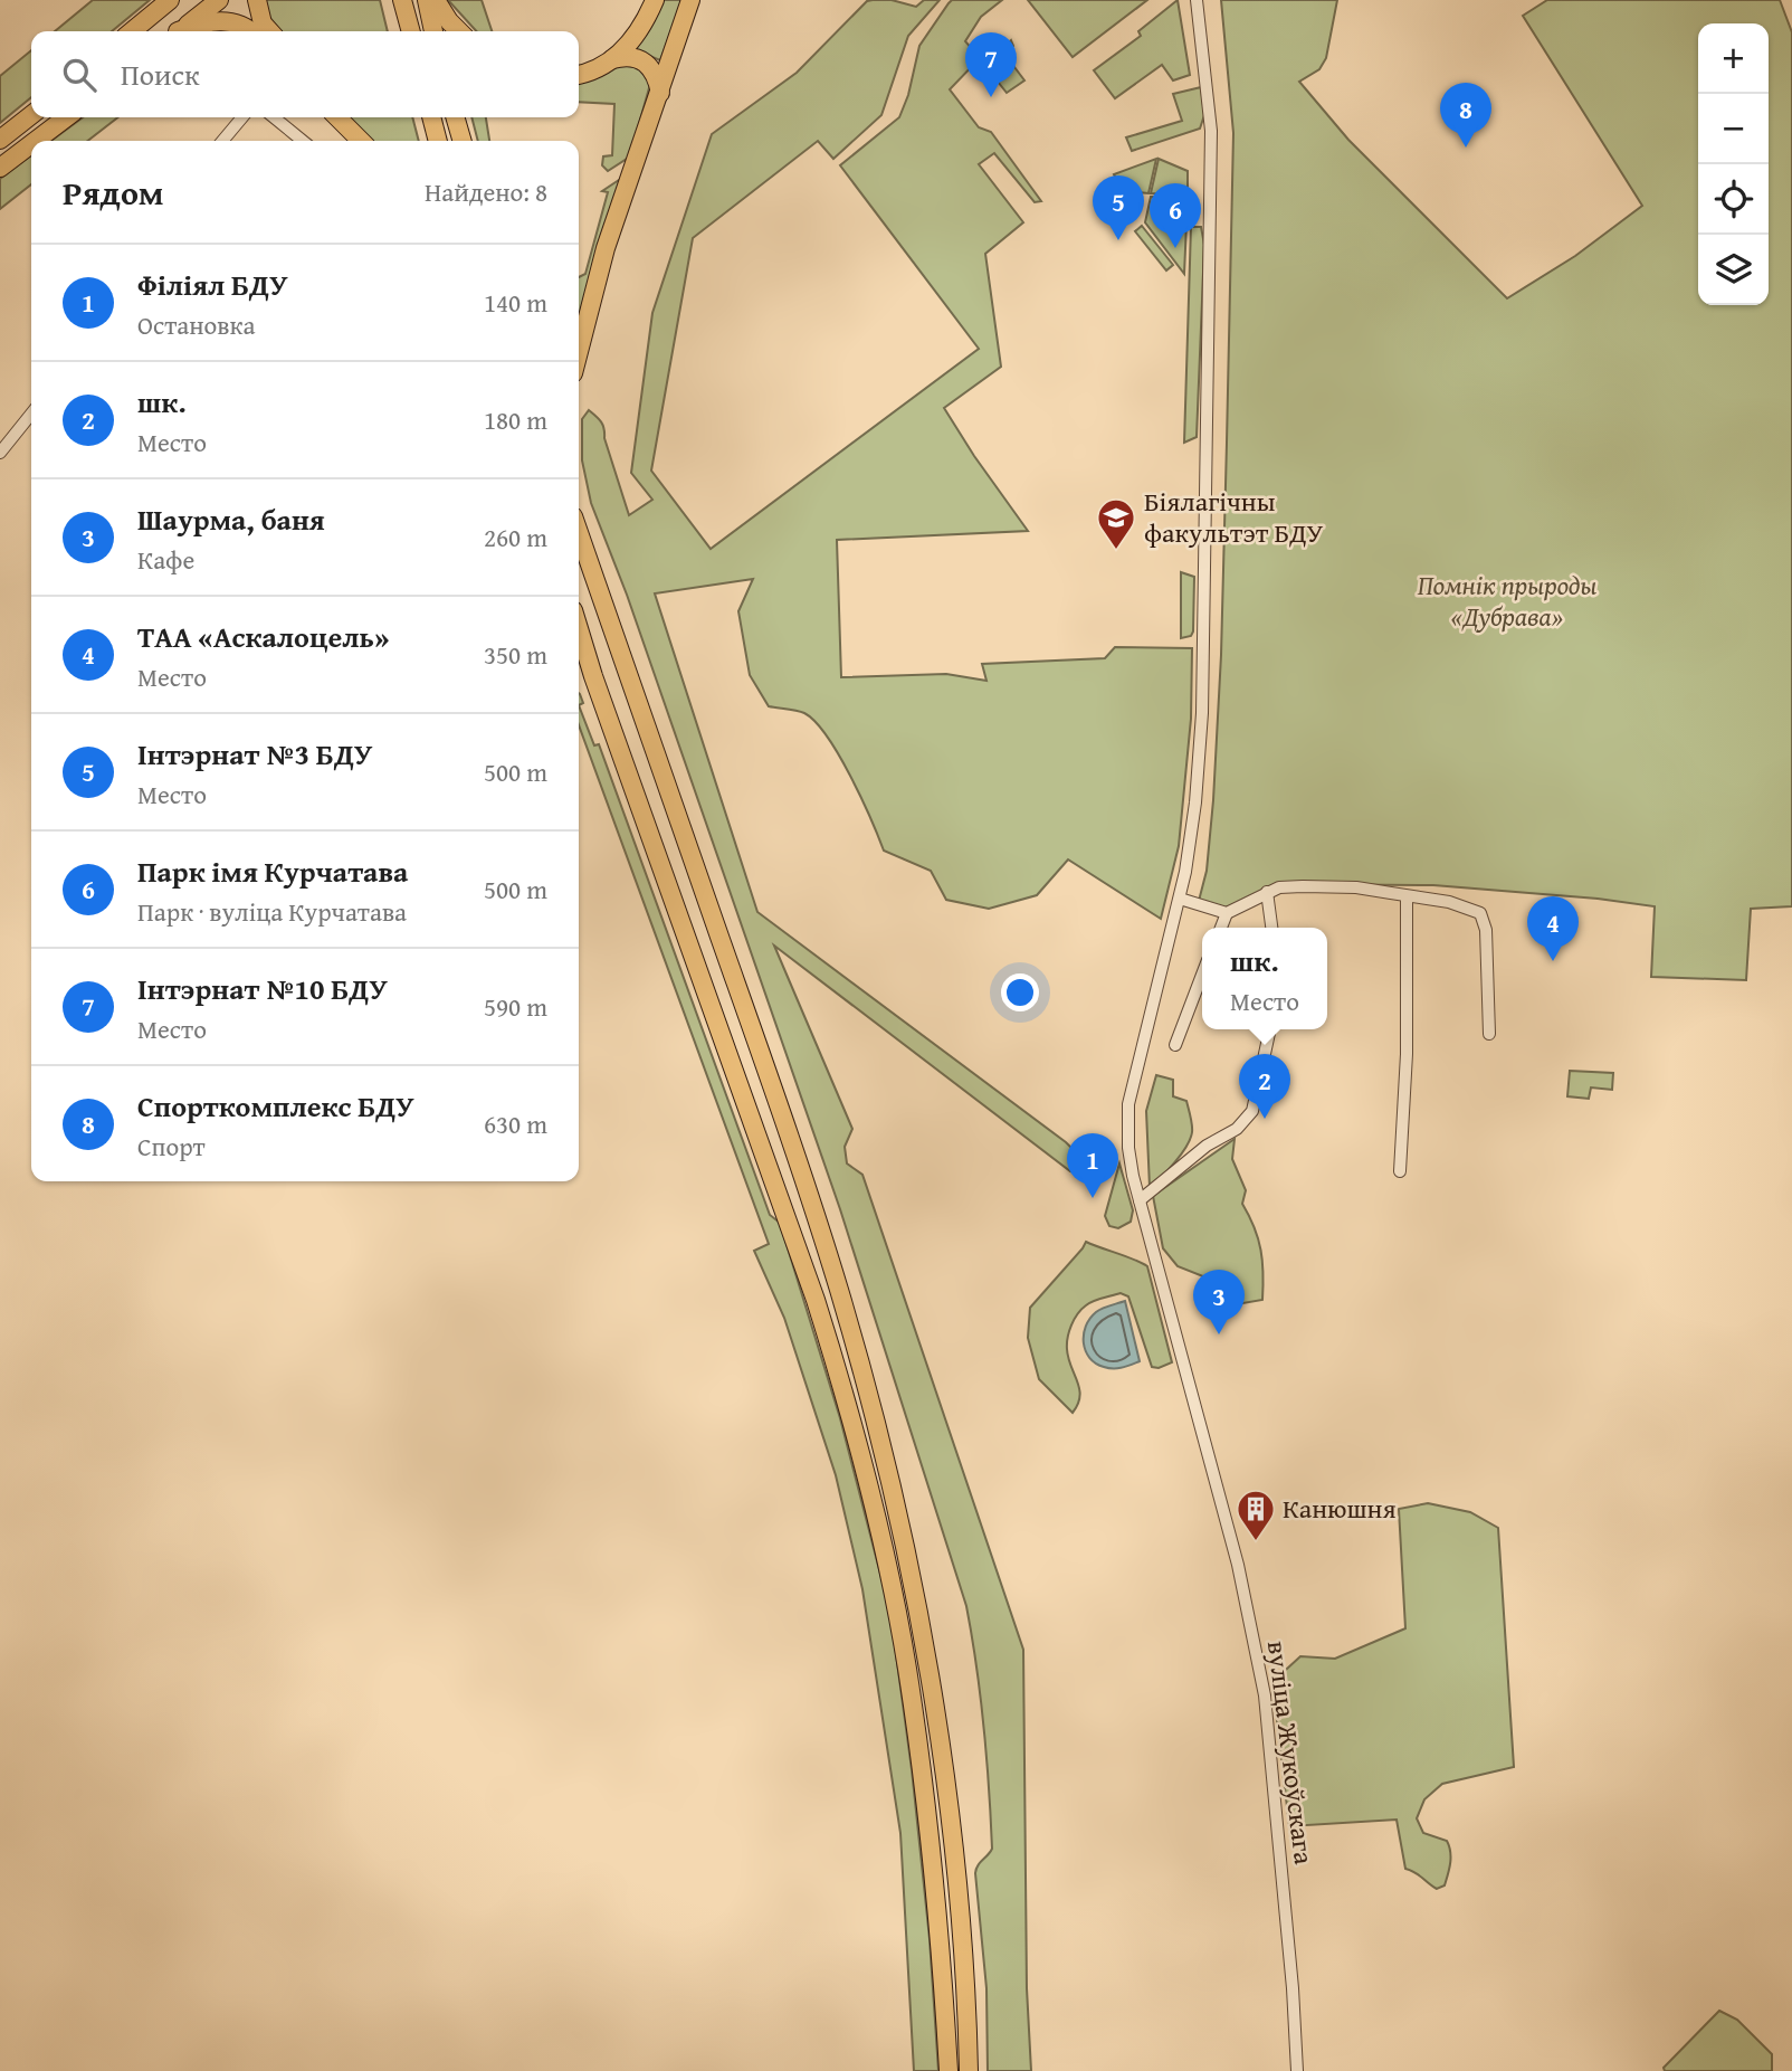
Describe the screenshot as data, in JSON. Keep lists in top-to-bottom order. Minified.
{"streets":{"street":["вуліца Жукоўскага"]},"parks":["Помнік прыроды «Дубрава»"],"places":{"school or university":["Біялагічны факультэт БДУ"],"building":["Канюшня"]},"page":{"map_buttons":["+","−"],"search":"Поиск","pins":["7","8","5","6","4","2","1","3"],"heading":["Рядом","Найдено: 8"],"list":[{"mark":"1","name":"Філіял БДУ","note":"Остановка","value":"140 m"},{"mark":"2","name":"шк.","note":"Место","value":"180 m"},{"mark":"3","name":"Шаурма, баня","note":"Кафе","value":"260 m"},{"mark":"4","name":"ТАА «Аскалоцель»","note":"Место","value":"350 m"},{"mark":"5","name":"Інтэрнат №3 БДУ","note":"Место","value":"500 m"},{"mark":"6","name":"Парк імя Курчатава","note":"Парк · вуліца Курчатава","value":"500 m"},{"mark":"7","name":"Інтэрнат №10 БДУ","note":"Место","value":"590 m"},{"mark":"8","name":"Спорткомплекс БДУ","note":"Спорт","value":"630 m"}],"popup":["шк.","Место"]}}
